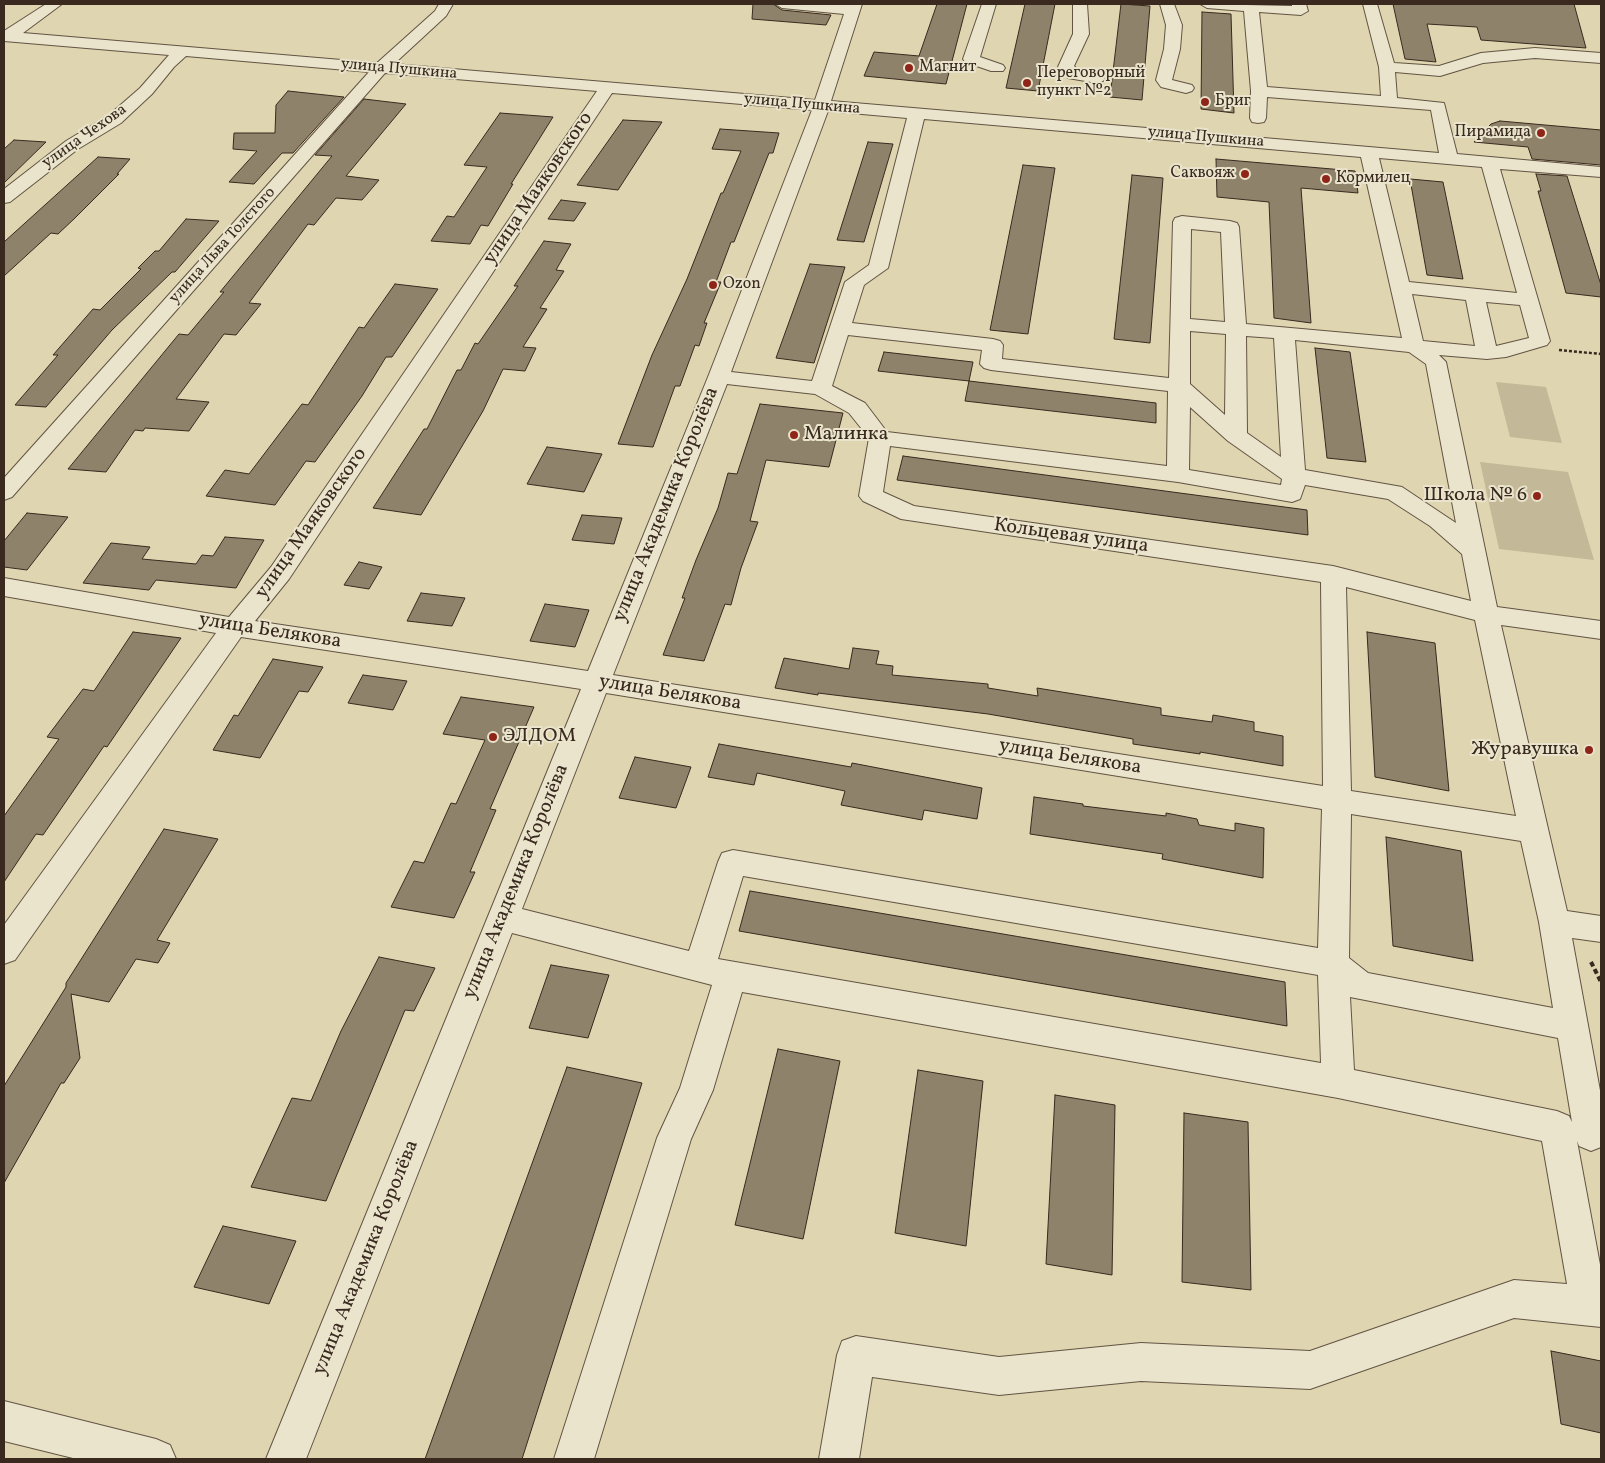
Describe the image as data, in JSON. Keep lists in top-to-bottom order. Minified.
{"streets":{"street":["улица Пушкина","улица Чехова","улица Маяковского","улица Льва Толстого","улица Академика Королёва","Кольцевая улица","улица Белякова"]},"crossings":[["улица Пушкина","улица Чехова"],["улица Пушкина","улица Маяковского"],["улица Пушкина","улица Льва Толстого"],["улица Пушкина","улица Академика Королёва"],["улица Маяковского","улица Белякова"],["улица Академика Королёва","улица Белякова"]],"places":["Магнит","Переговорный пункт №2","Бриг","Пирамида","Саквояж","Кормилец","Ozon","Малинка","Школа № 6","ЭЛДОМ","Журавушка"]}
